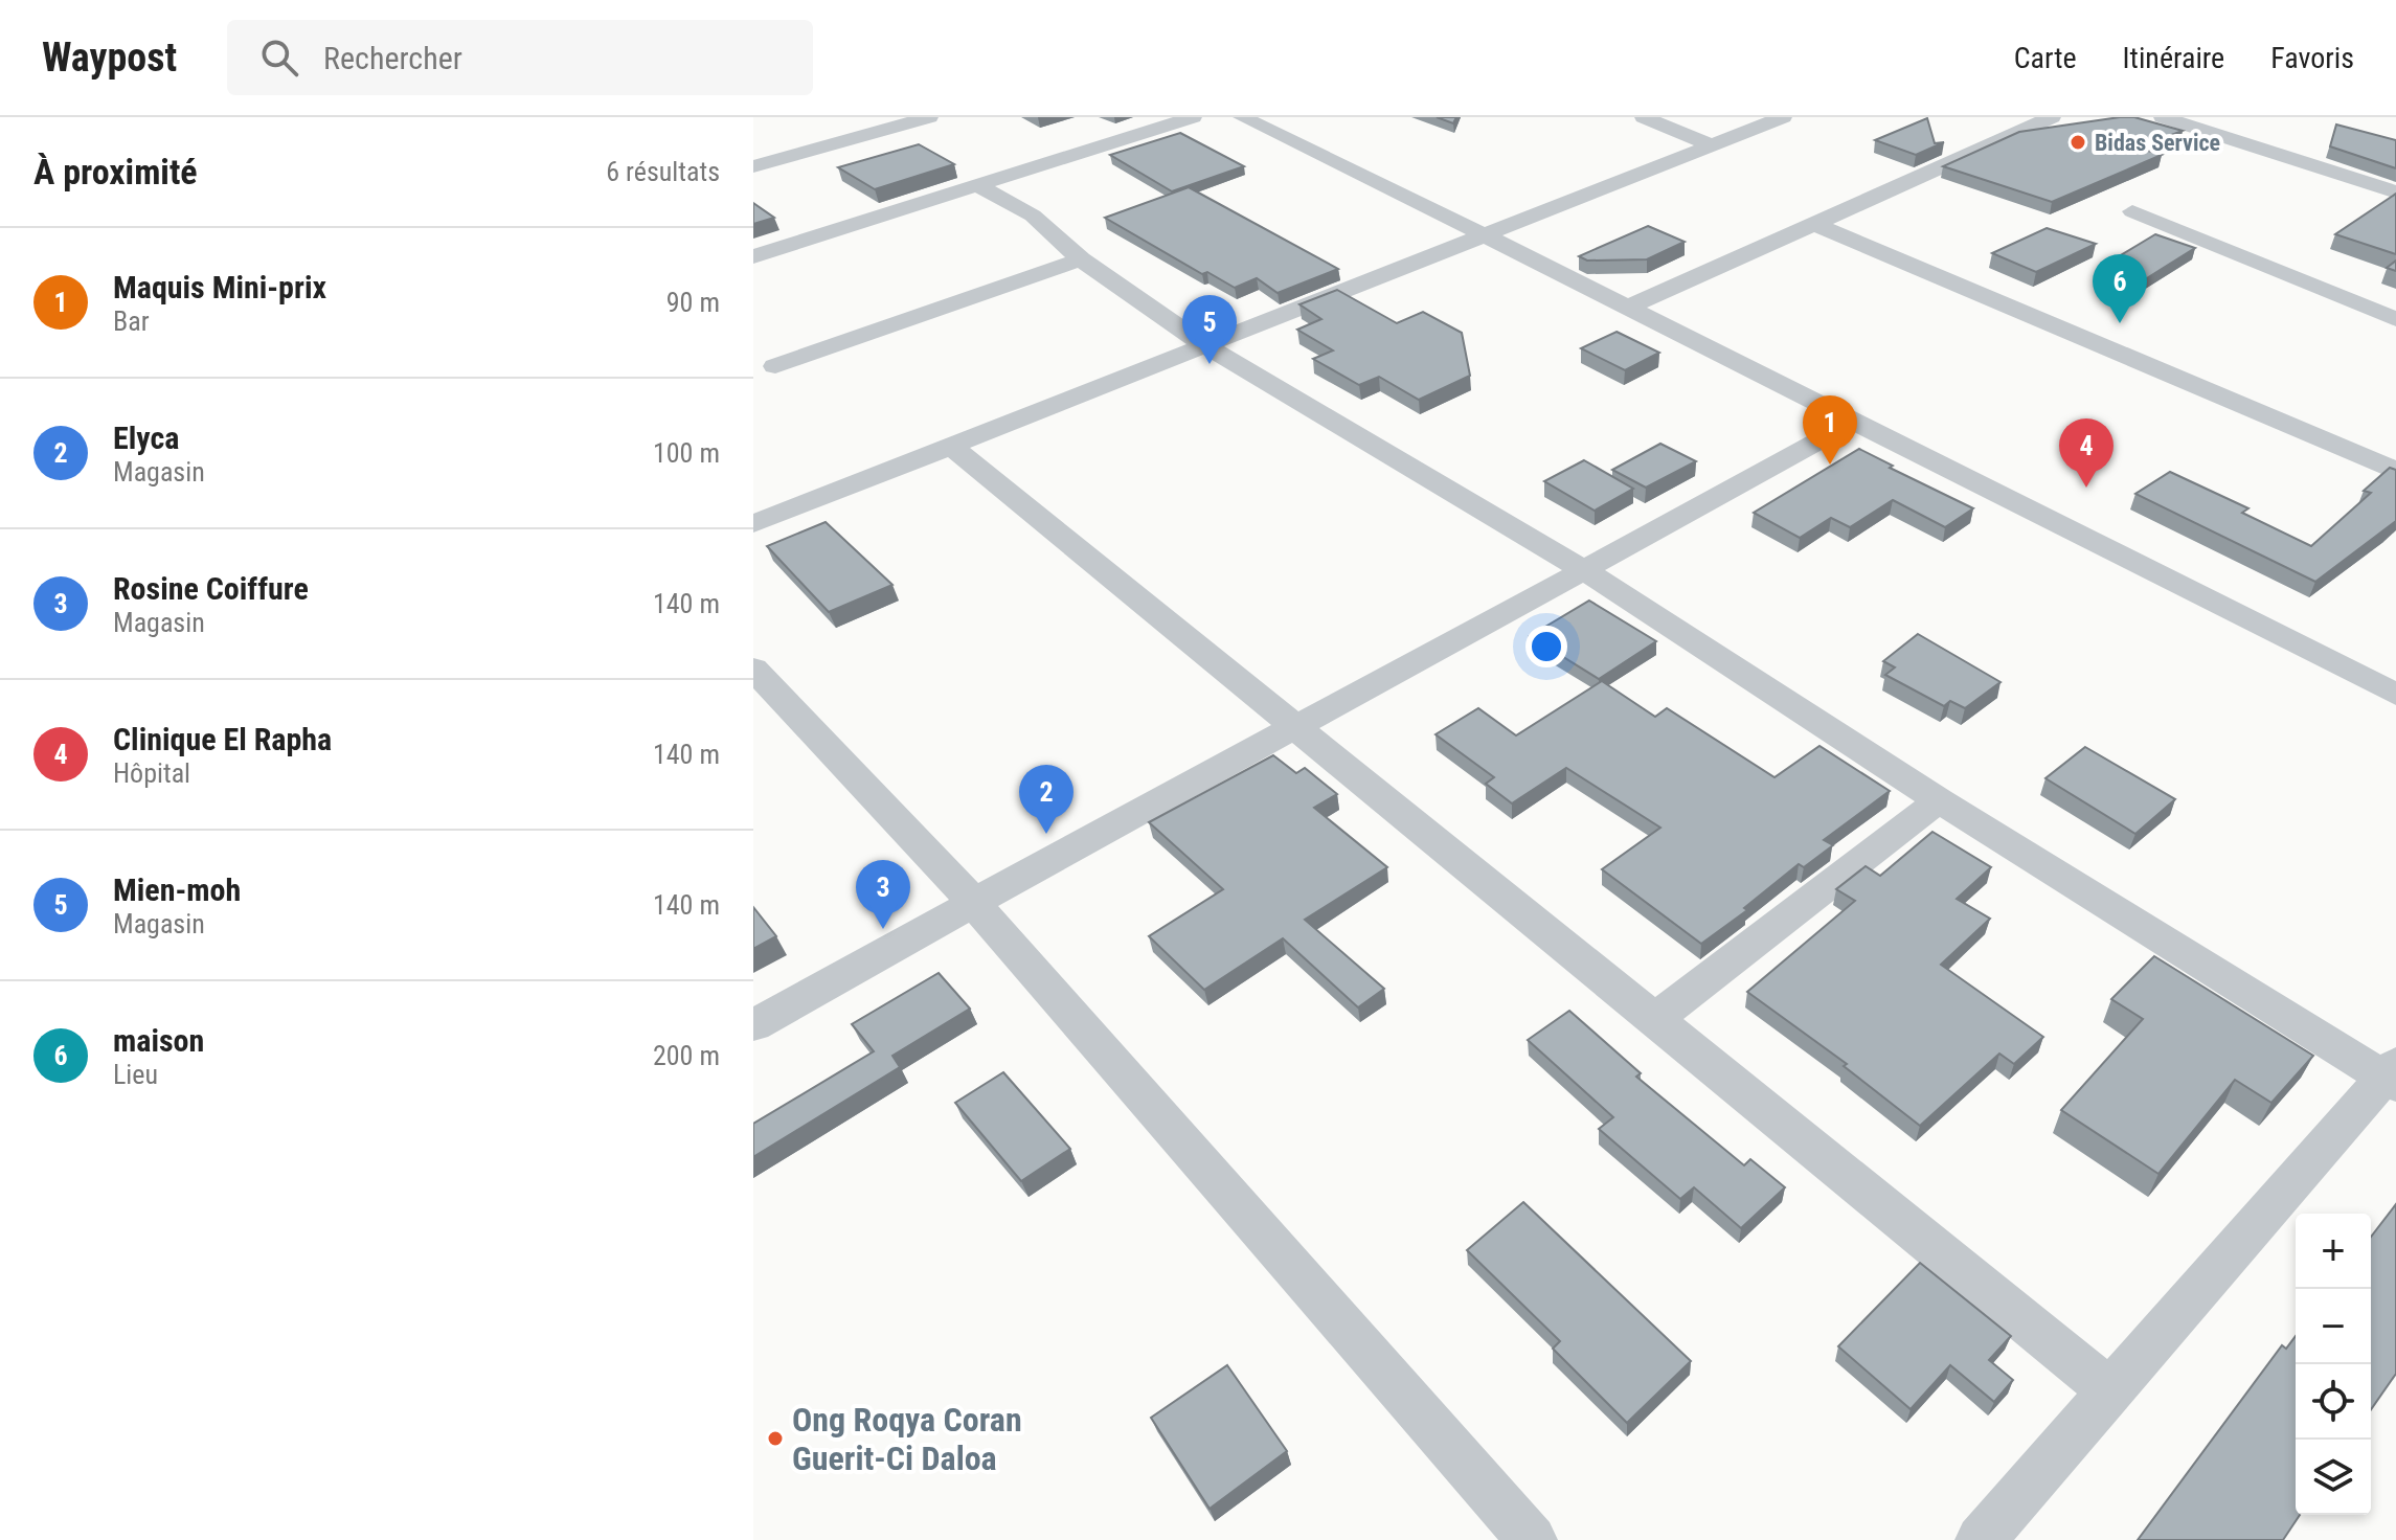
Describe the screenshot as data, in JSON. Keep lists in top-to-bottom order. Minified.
{"places":["Bidas Service","Ong Roqya Coran Guerit-Ci Daloa"],"page":{"header":"Waypost","search":"Rechercher","nav":["Carte","Itinéraire","Favoris"],"heading":["À proximité","6 résultats"],"list":[{"mark":"1","name":"Maquis Mini-prix","note":"Bar","value":"90 m"},{"mark":"2","name":"Elyca","note":"Magasin","value":"100 m"},{"mark":"3","name":"Rosine Coiffure","note":"Magasin","value":"140 m"},{"mark":"4","name":"Clinique El Rapha","note":"Hôpital","value":"140 m"},{"mark":"5","name":"Mien-moh","note":"Magasin","value":"140 m"},{"mark":"6","name":"maison","note":"Lieu","value":"200 m"}],"pins":["6","5","1","4","2","3"],"map_buttons":["+","−"]}}
